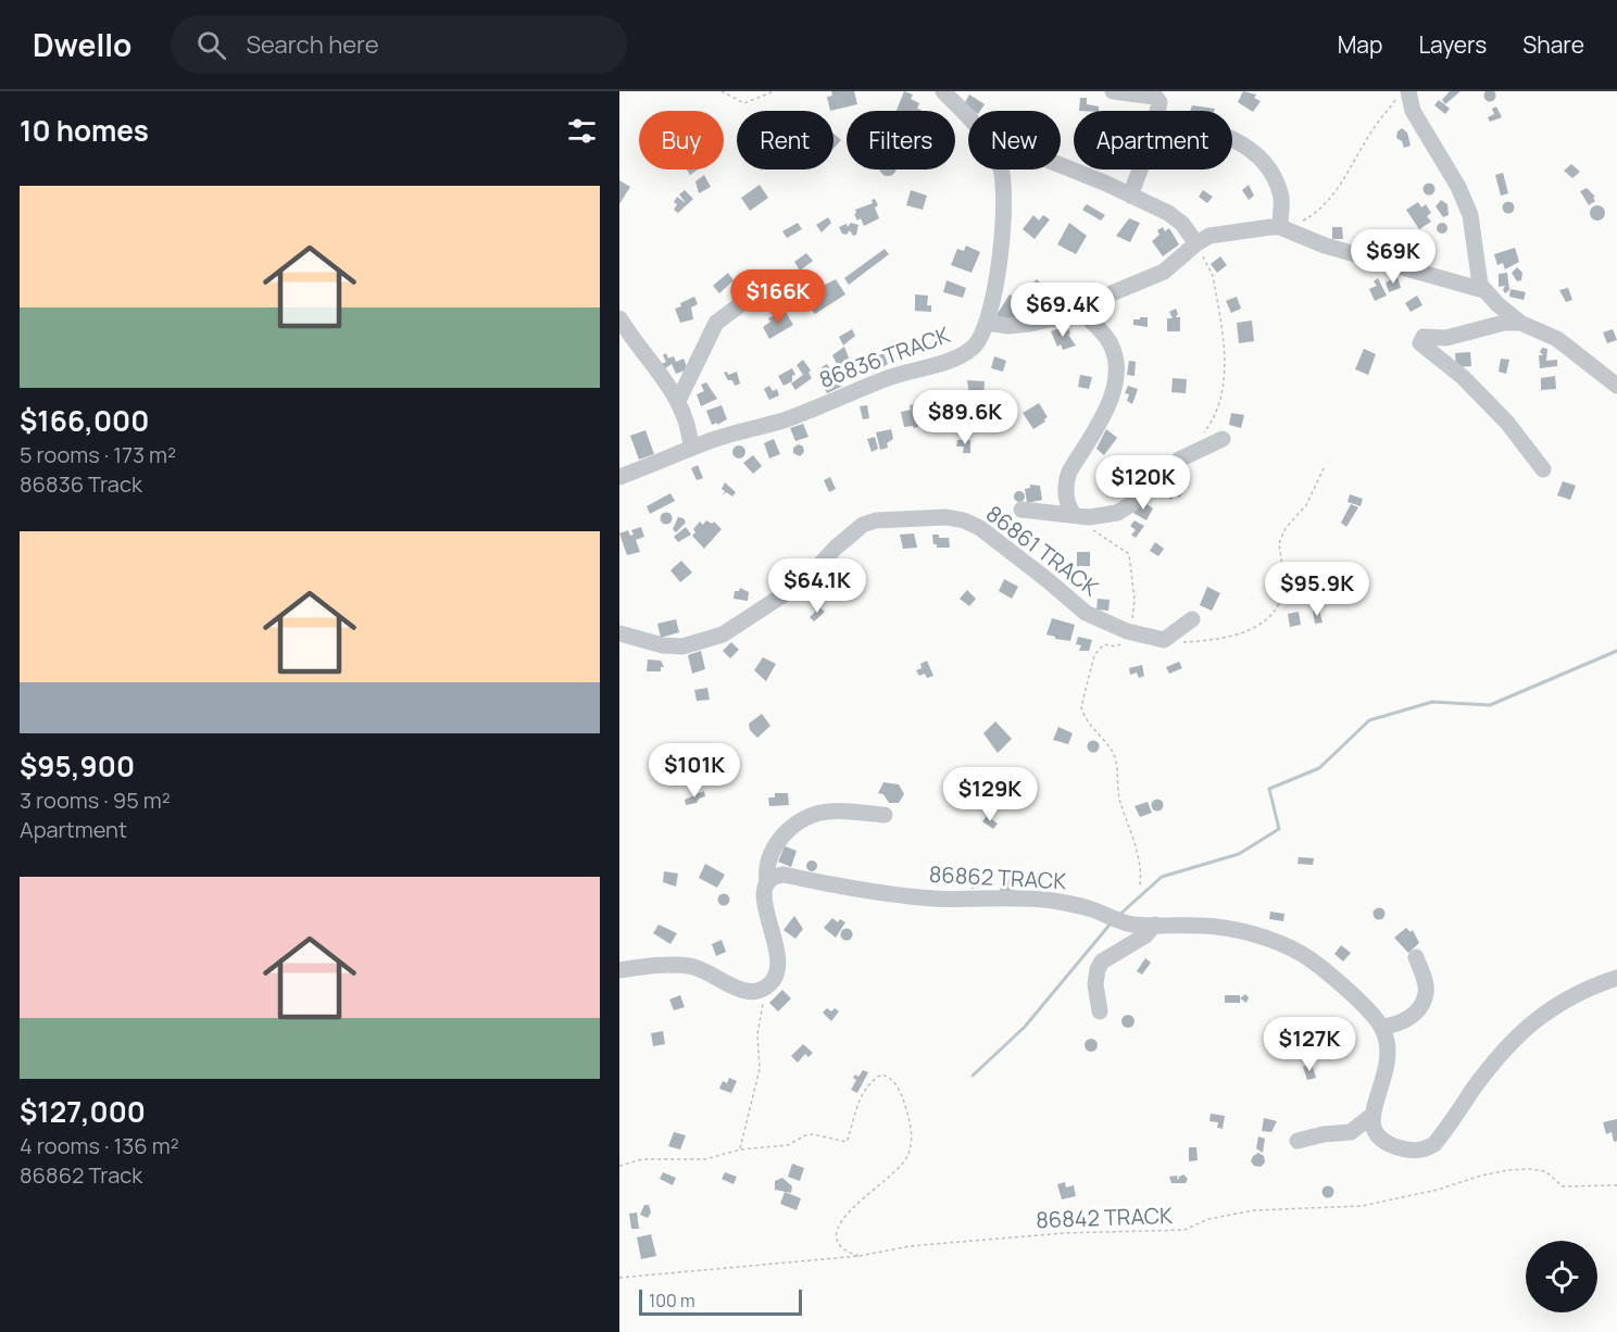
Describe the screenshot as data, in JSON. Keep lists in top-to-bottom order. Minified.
{"streets":{"street":["86836 TRACK","86861 TRACK","86862 TRACK"],"path":["86842 TRACK"]},"scale_bar":"100 m","page":{"header":"Dwello","search":"Search here","nav":["Map","Layers","Share"],"heading":"10 homes","chip":["Buy","Rent","Filters","New","Apartment"],"list":[{"name":"$166,000","note":"5 rooms · 173 m² · 86836 Track"},{"name":"$95,900","note":"3 rooms · 95 m² · Apartment"},{"name":"$127,000","note":"4 rooms · 136 m² · 86862 Track"}],"price":["$69K","$166K","$69.4K","$89.6K","$120K","$64.1K","$95.9K","$101K","$129K","$127K"],"scale":"100 m"}}
